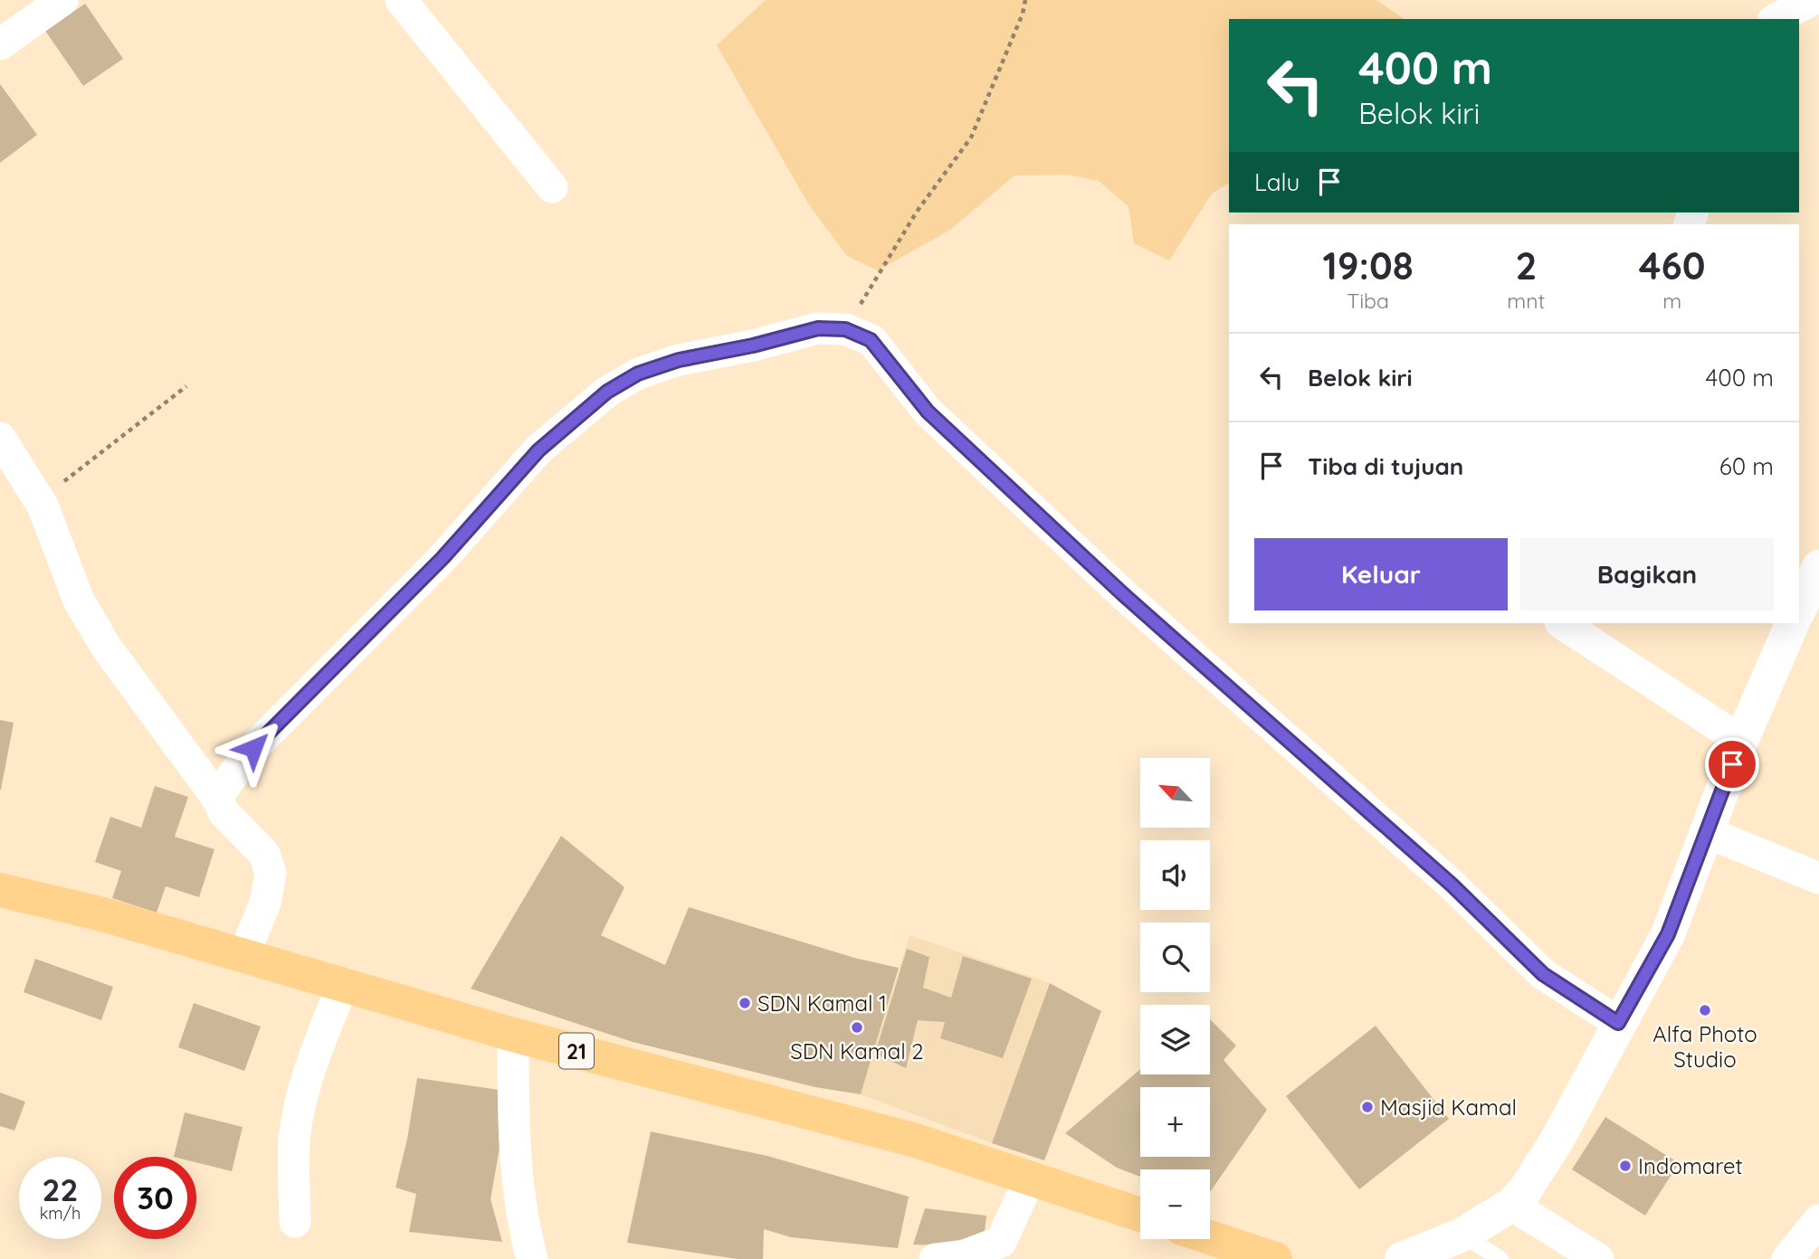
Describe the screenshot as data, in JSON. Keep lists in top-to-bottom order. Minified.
{"streets":{"highway":["21"]},"places":["SDN Kamal 1","Alfa Photo Studio","SDN Kamal 2","Masjid Kamal","Indomaret"],"north":"top left","page":{"turn":["400 m","Belok kiri"],"then":"Lalu","eta":["19:08","Tiba","2","mnt","460","m"],"list":[{"name":"Belok kiri","value":"400 m"},{"name":"Tiba di tujuan","value":"60 m"}],"buttons":["Keluar","Bagikan"],"map_buttons":["+","−"],"speed":"22 km/h","limit":"30"}}
